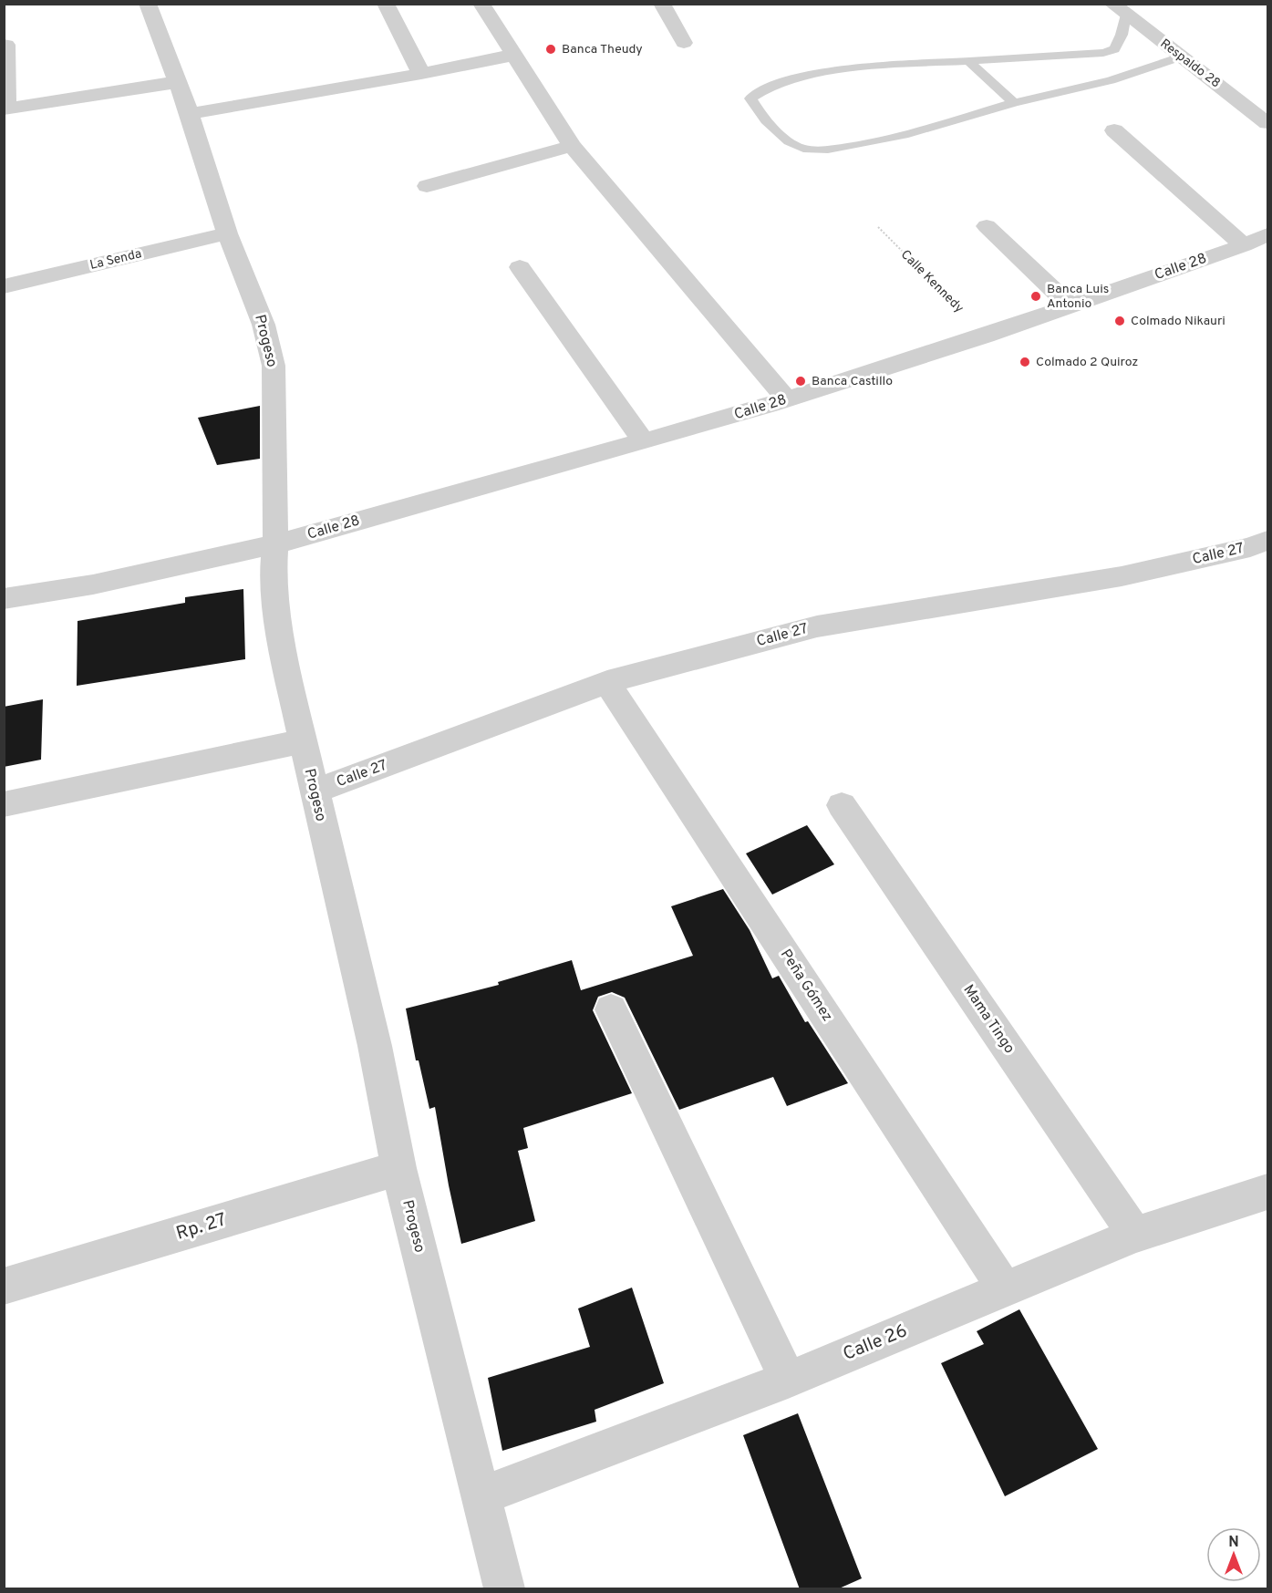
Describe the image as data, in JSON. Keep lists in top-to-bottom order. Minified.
{"streets":{"street":["Respaldo 28","La Senda","Calle 28","Progeso","Calle 27","Peña Gómez","Mama Tingo","Rp. 27","Calle 26"],"path":["Calle Kennedy"]},"crossings":[["La Senda","Progeso"],["Calle 28","Calle Kennedy"],["Calle 28","Progeso"],["Progeso","Calle 27"],["Progeso","Rp. 27"],["Progeso","Calle 26"],["Calle 27","Peña Gómez"],["Peña Gómez","Calle 26"],["Mama Tingo","Calle 26"]],"places":["Banca Theudy","Banca Luis Antonio","Colmado Nikauri","Colmado 2 Quiroz","Banca Castillo"],"north":"top"}
